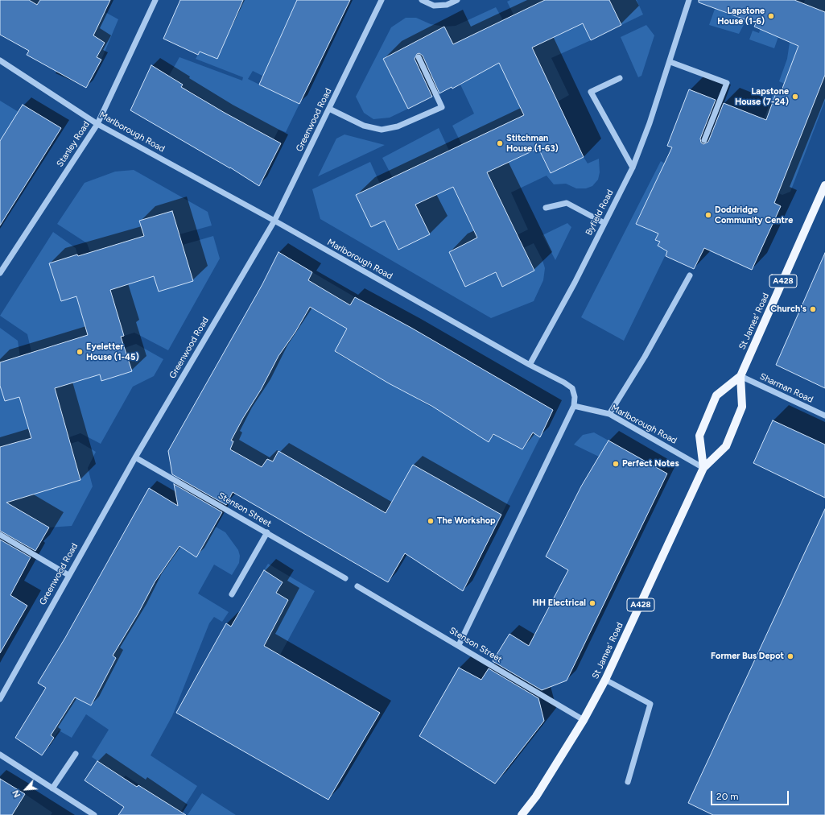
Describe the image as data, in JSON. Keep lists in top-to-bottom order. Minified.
{"streets":{"main road":["A428","St James' Road"],"street":["Greenwood Road","Marlborough Road","Stanley Road","Byfield Road","Sharman Road","Stenson Street"]},"crossings":[["Greenwood Road","Marlborough Road"],["Greenwood Road","Stenson Street"],["Marlborough Road","Stanley Road"],["Marlborough Road","Byfield Road"],["Marlborough Road","St James' Road"],["St James' Road","Sharman Road"],["St James' Road","Stenson Street"]],"places":["Lapstone House (1-6)","Lapstone House (7-24)","Stitchman House (1-63)","Doddridge Community Centre","Church's","Eyeletter House (1-45)","Perfect Notes","The Workshop","HH Electrical","Former Bus Depot"],"scale_bar":"20 m","north":"bottom left"}
